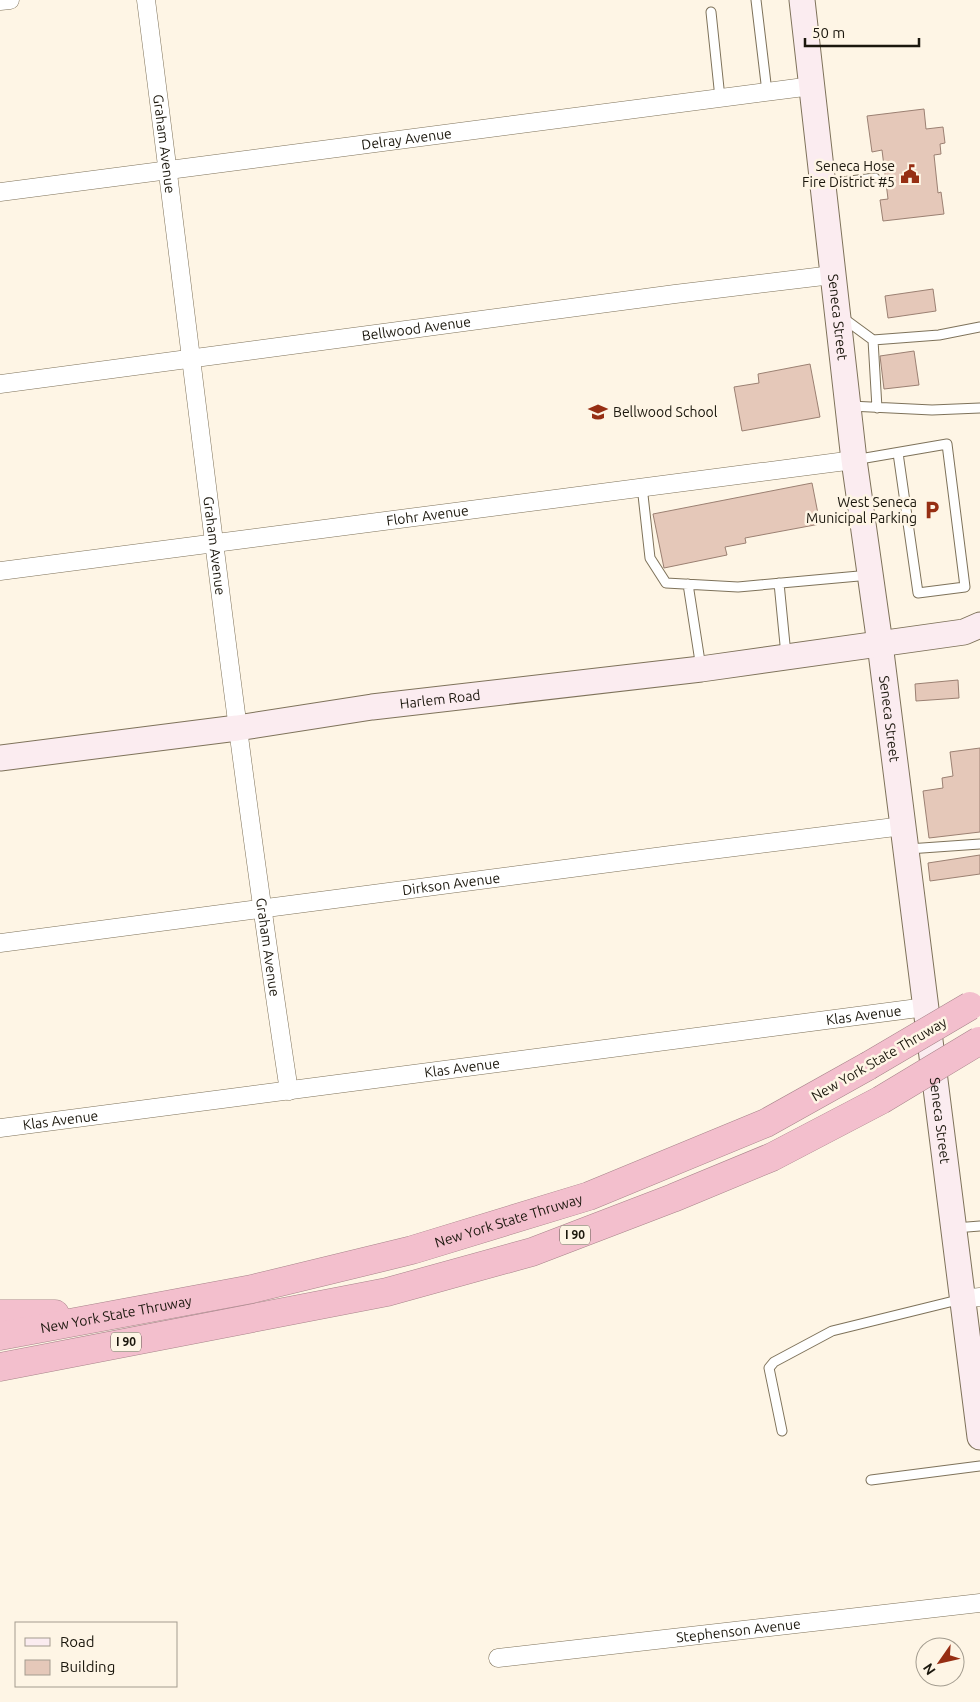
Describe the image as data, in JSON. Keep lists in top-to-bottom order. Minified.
{"streets":{"highway":["New York State Thruway","I 90"],"main road":["Seneca Street","Harlem Road"],"street":["Delray Avenue","Graham Avenue","Bellwood Avenue","Flohr Avenue","Dirkson Avenue","Klas Avenue","Stephenson Avenue"]},"crossings":[["Delray Avenue","Graham Avenue"],["Delray Avenue","Seneca Street"],["Graham Avenue","Bellwood Avenue"],["Graham Avenue","Flohr Avenue"],["Graham Avenue","Harlem Road"],["Graham Avenue","Dirkson Avenue"],["Graham Avenue","Klas Avenue"],["Seneca Street","Bellwood Avenue"],["Seneca Street","Flohr Avenue"],["Seneca Street","Harlem Road"],["Seneca Street","Dirkson Avenue"],["Seneca Street","Klas Avenue"]],"places":{"public building":["Seneca Hose Fire District #5"],"school or university":["Bellwood School"],"parking":["West Seneca Municipal Parking"]},"legend":["Road","Building"],"scale_bar":"50 m","north":"bottom left"}
